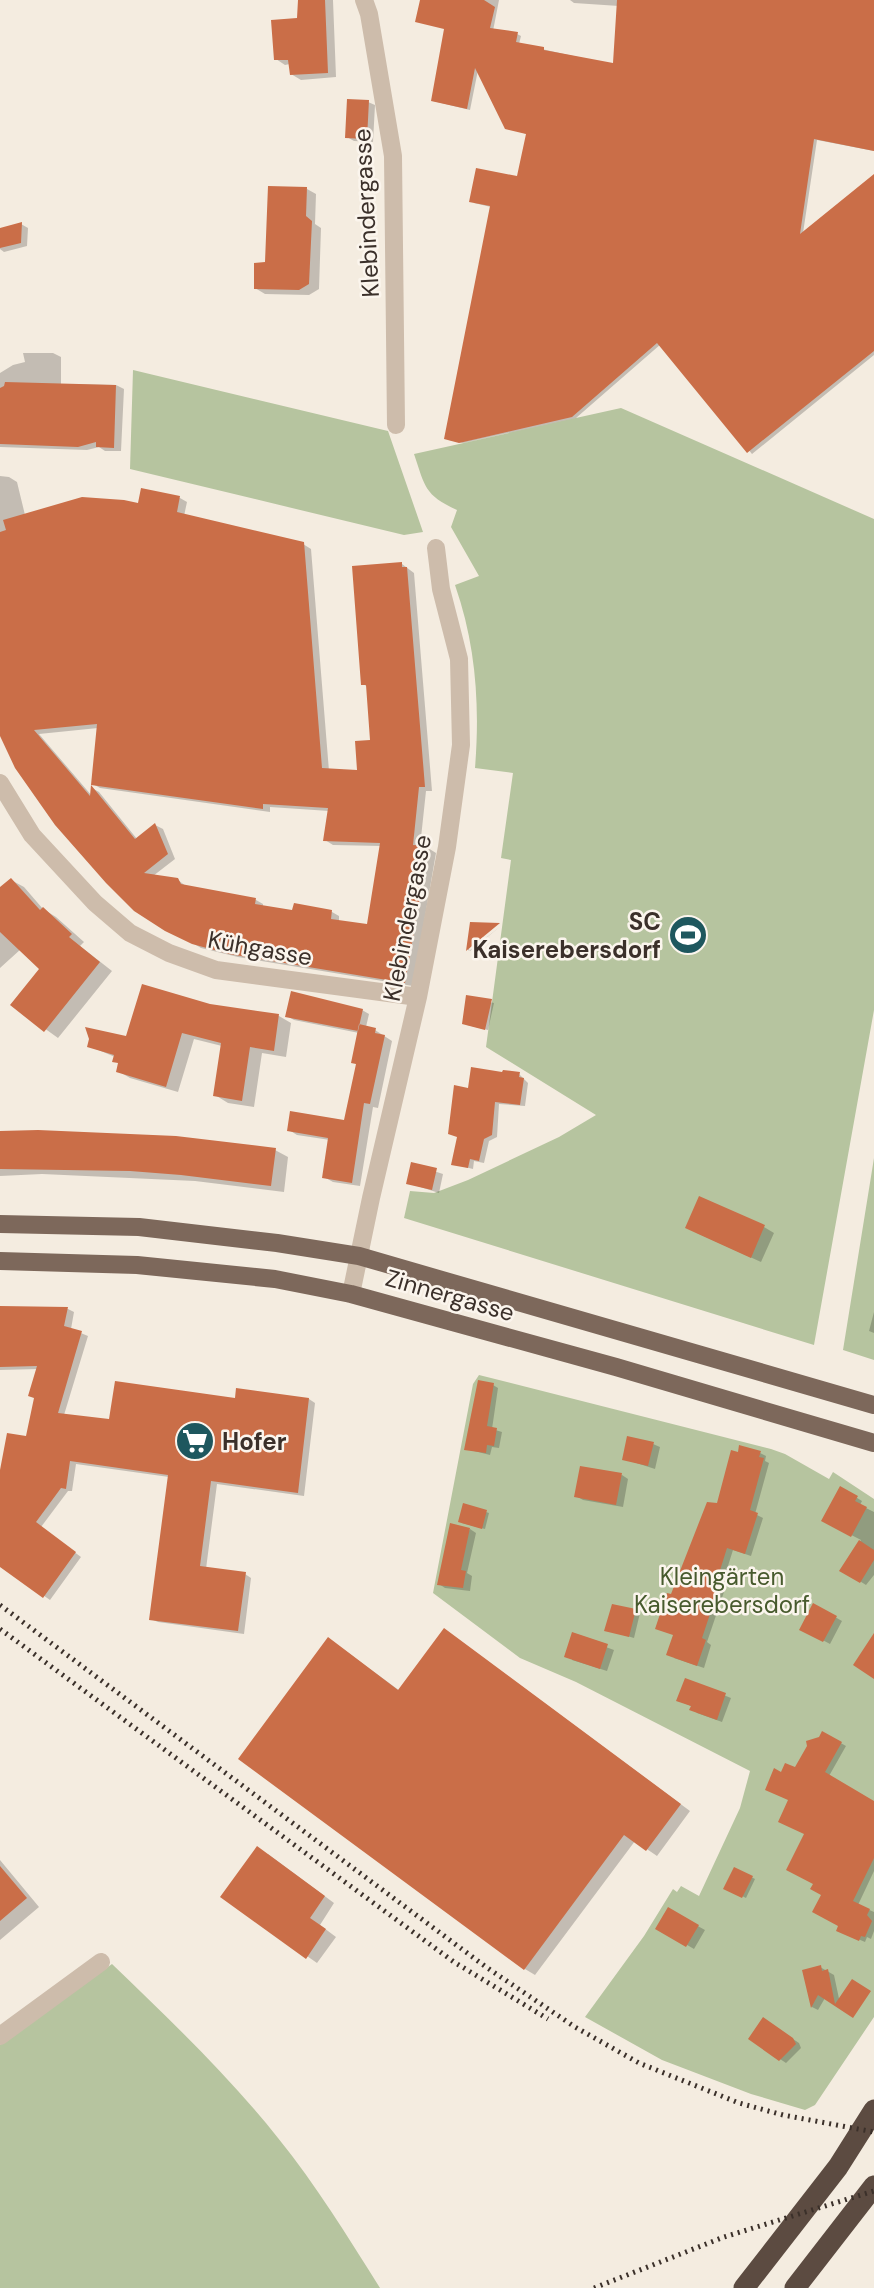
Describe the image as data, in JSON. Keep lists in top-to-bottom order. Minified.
{"streets":{"main road":["Zinnergasse"],"street":["Klebindergasse","Kühgasse"]},"crossings":[["Klebindergasse","Kühgasse"],["Klebindergasse","Zinnergasse"]],"parks":["Kleingärten Kaiserebersdorf"],"places":{"sports":["SC Kaiserebersdorf"],"supermarket":["Hofer"]}}
